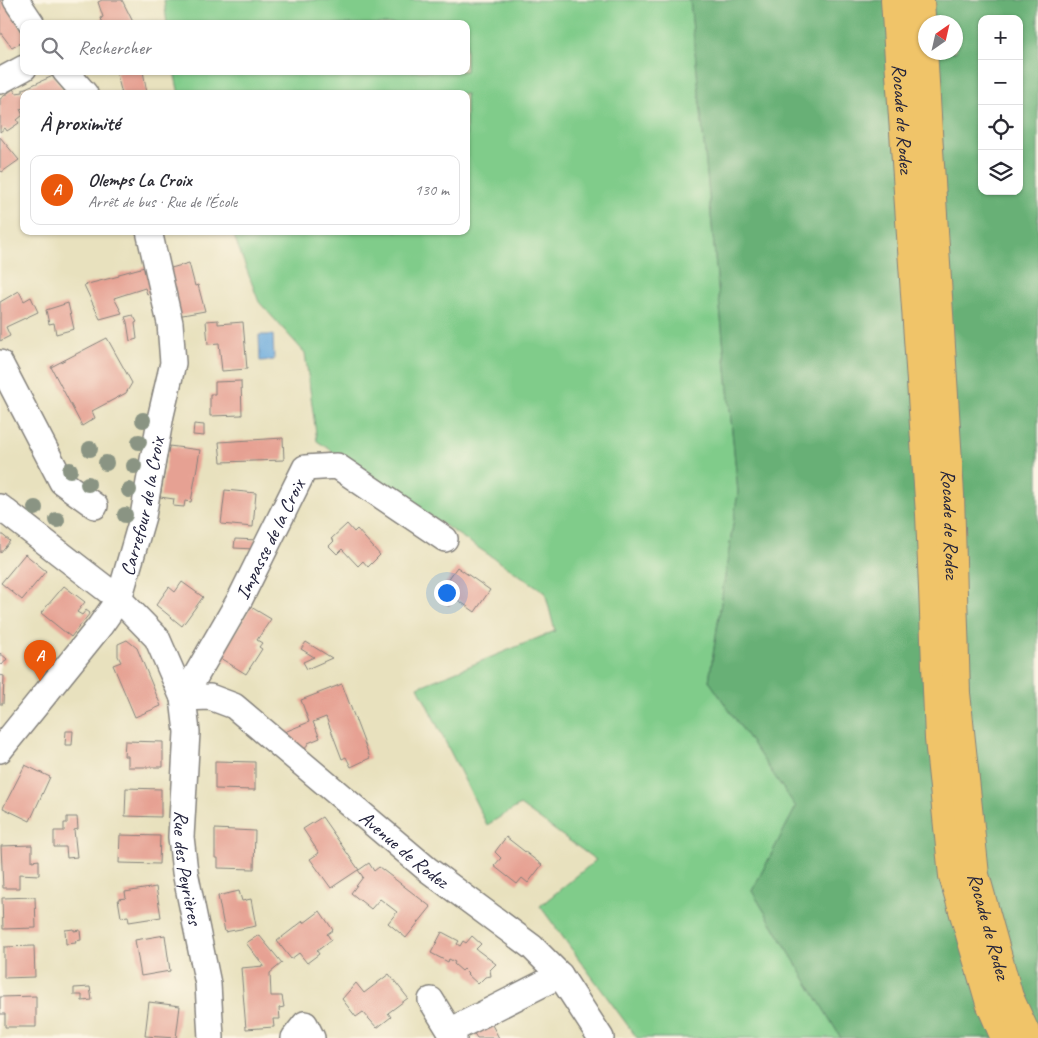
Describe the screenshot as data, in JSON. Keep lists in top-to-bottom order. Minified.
{"streets":{"highway":["Rocade de Rodez"],"street":["Carrefour de la Croix","Impasse de la Croix","Avenue de Rodez","Rue des Peyrières"]},"crossings":[["Carrefour de la Croix","Impasse de la Croix"],["Carrefour de la Croix","Avenue de Rodez"],["Carrefour de la Croix","Rue des Peyrières"],["Impasse de la Croix","Avenue de Rodez"],["Impasse de la Croix","Rue des Peyrières"],["Avenue de Rodez","Rue des Peyrières"]],"north":"top right","page":{"map_buttons":["+","−"],"search":"Rechercher","heading":"À proximité","list":[{"mark":"A","name":"Olemps La Croix","note":"Arrêt de bus · Rue de l'École","value":"130 m"}],"pins":"A"}}
